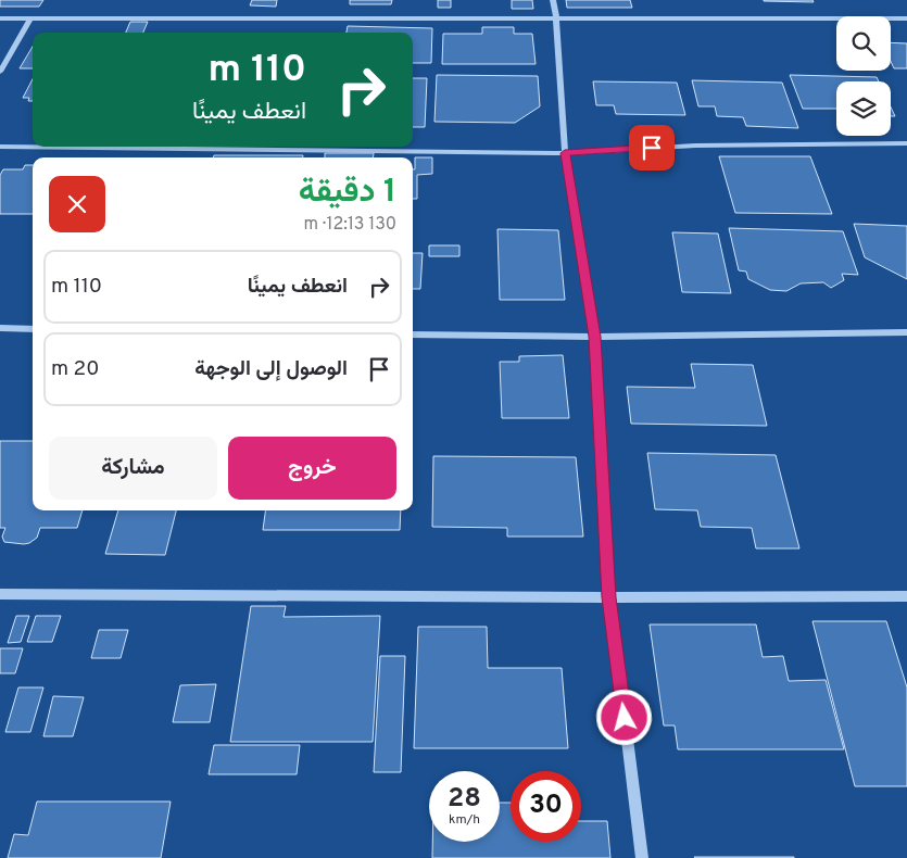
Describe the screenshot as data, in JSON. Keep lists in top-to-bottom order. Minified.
{"page":{"turn":["110 m","انعطف يمينًا"],"heading":["1 دقيقة","130 m · 12:13"],"list":[{"name":"انعطف يمينًا","value":"110 m"},{"name":"الوصول إلى الوجهة","value":"20 m"}],"buttons":["خروج","مشاركة"],"speed":"28 km/h","limit":"30"}}
